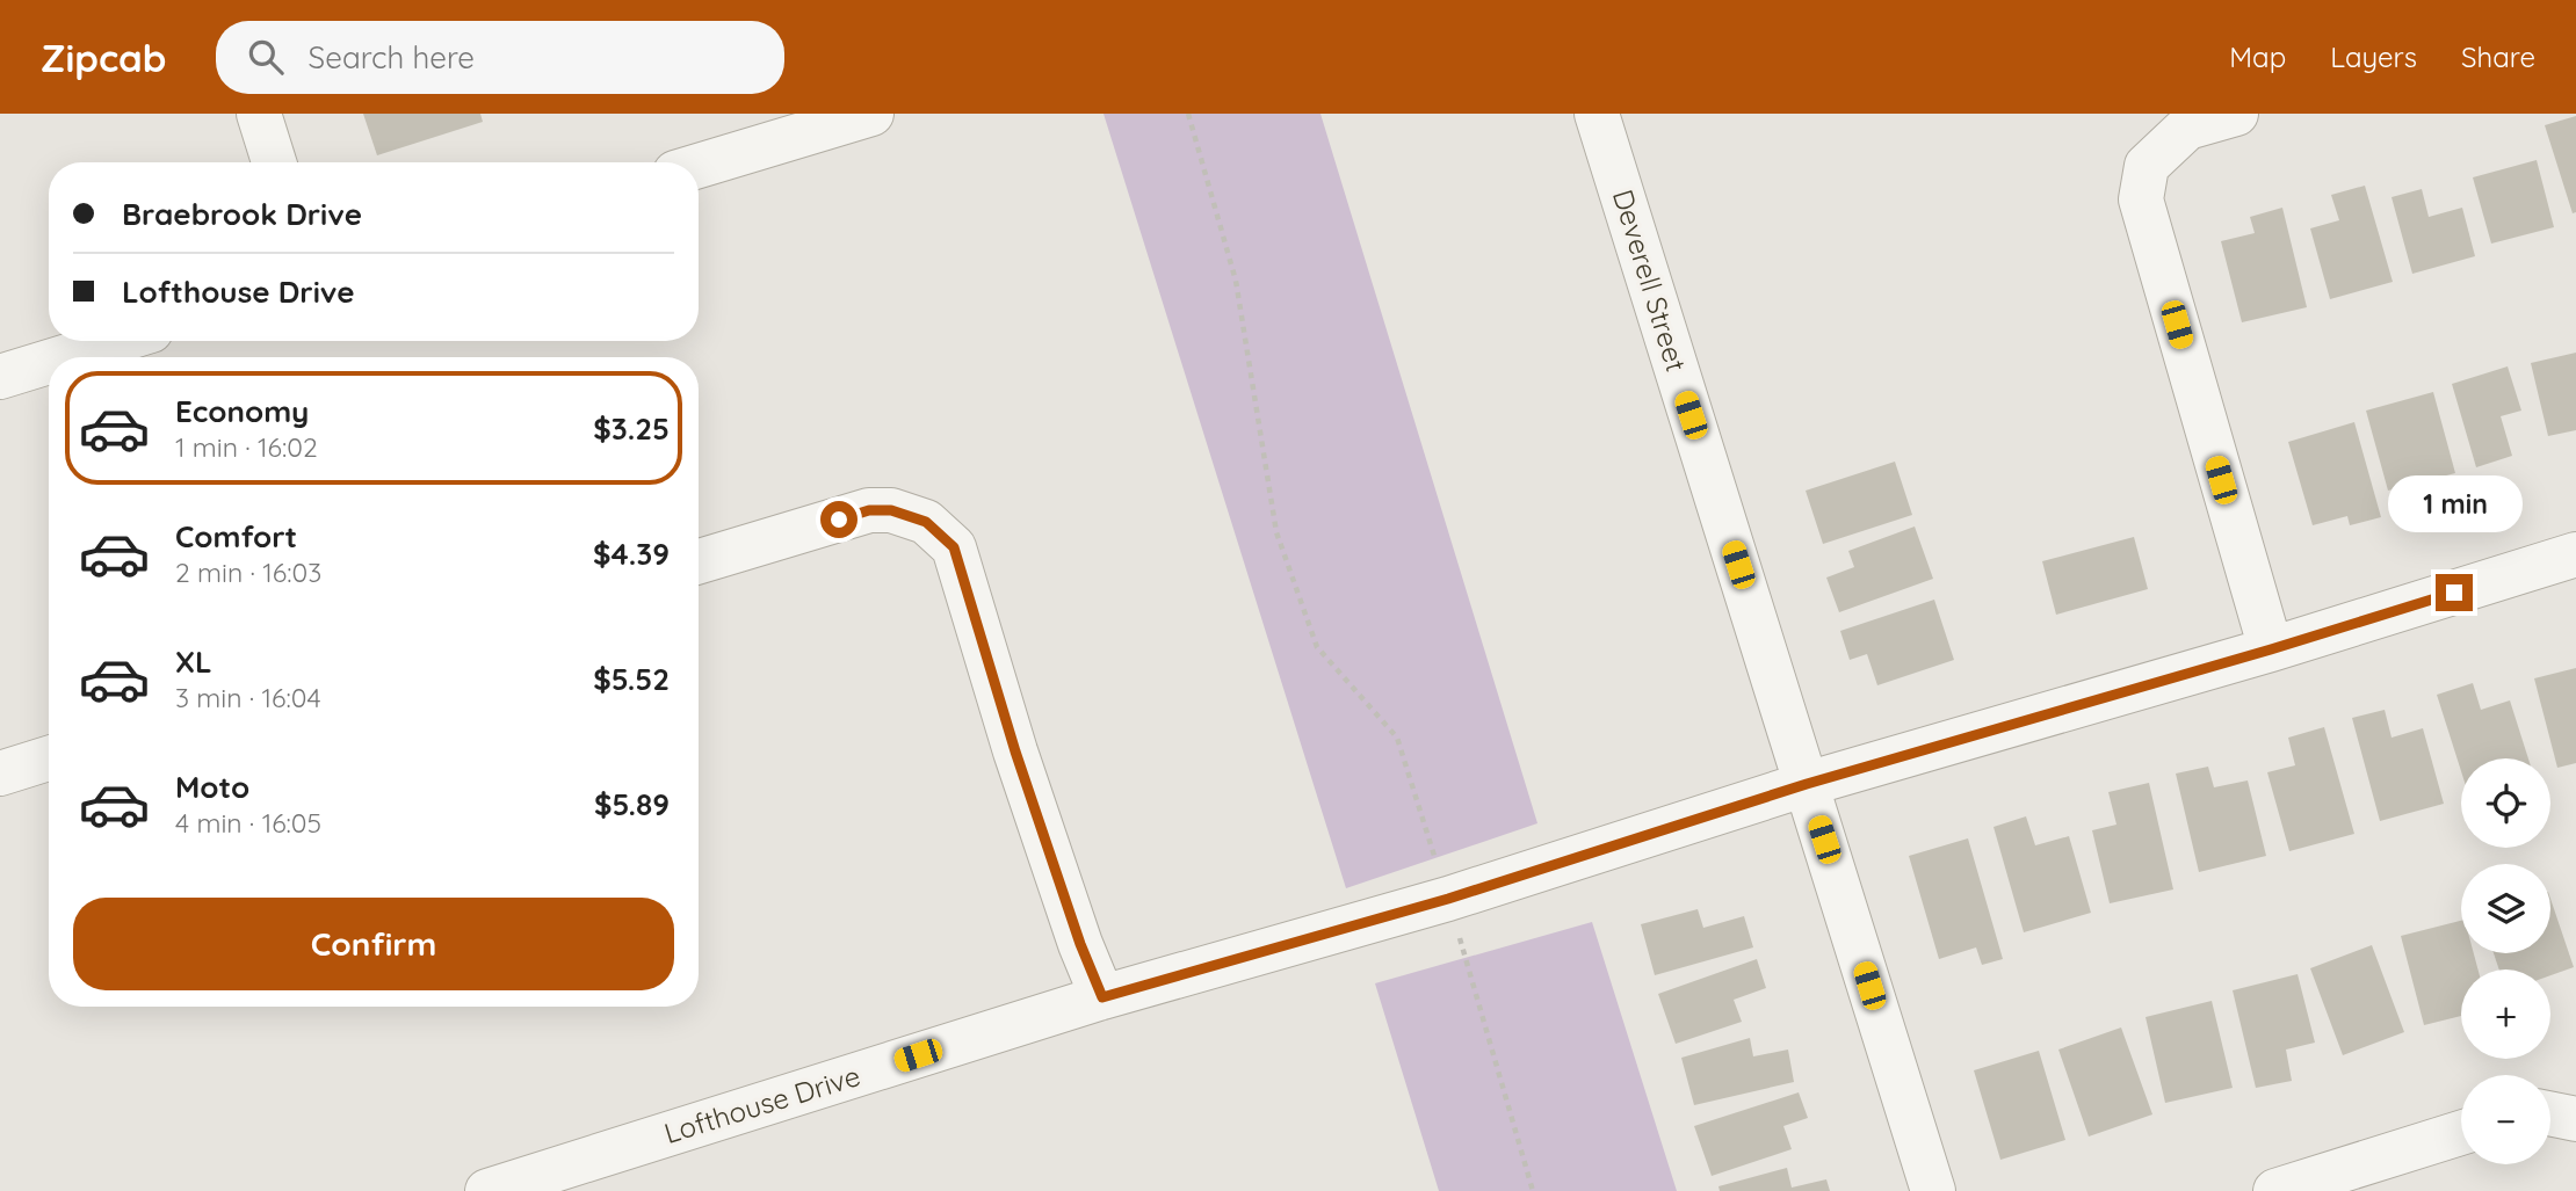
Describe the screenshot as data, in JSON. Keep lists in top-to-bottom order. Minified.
{"streets":{"street":["Deverell Street","Lofthouse Drive"]},"crossings":[["Deverell Street","Lofthouse Drive"]],"page":{"header":"Zipcab","search":"Search here","nav":["Map","Layers","Share"],"banner":["Braebrook Drive","Lofthouse Drive"],"list":[{"name":"Economy","note":"1 min · 16:02","value":"$3.25"},{"name":"Comfort","note":"2 min · 16:03","value":"$4.39"},{"name":"XL","note":"3 min · 16:04","value":"$5.52"},{"name":"Moto","note":"4 min · 16:05","value":"$5.89"}],"bubble":"1 min","map_buttons":["+","−"],"buttons":"Confirm"}}
